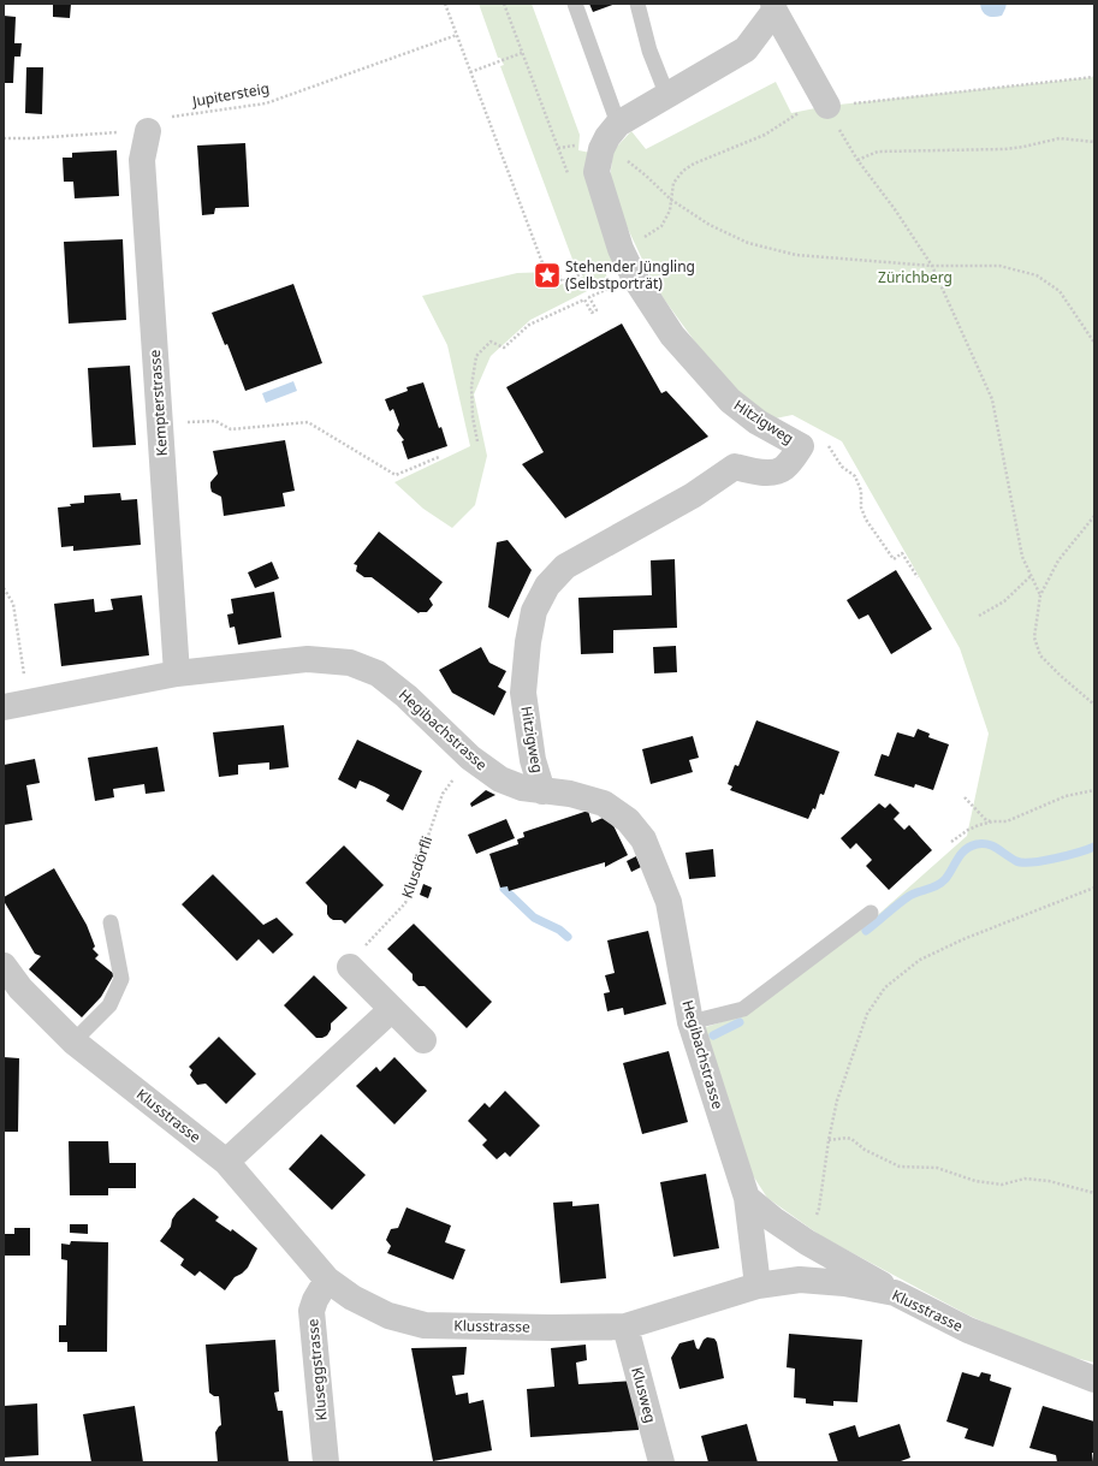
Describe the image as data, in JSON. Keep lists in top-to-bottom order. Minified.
{"streets":{"street":["Kempterstrasse","Hitzigweg","Hegibachstrasse","Klusstrasse","Kluseggstrasse","Klusweg"],"path":["Jupitersteig","Klusdörfli"]},"crossings":[["Jupitersteig","Kempterstrasse"],["Kempterstrasse","Hegibachstrasse"],["Hitzigweg","Hegibachstrasse"],["Hegibachstrasse","Klusdörfli"],["Hegibachstrasse","Klusstrasse"],["Klusstrasse","Kluseggstrasse"],["Klusstrasse","Klusweg"]],"parks":["Zürichberg"],"places":{"place":["Stehender Jüngling (Selbstporträt)"]}}
